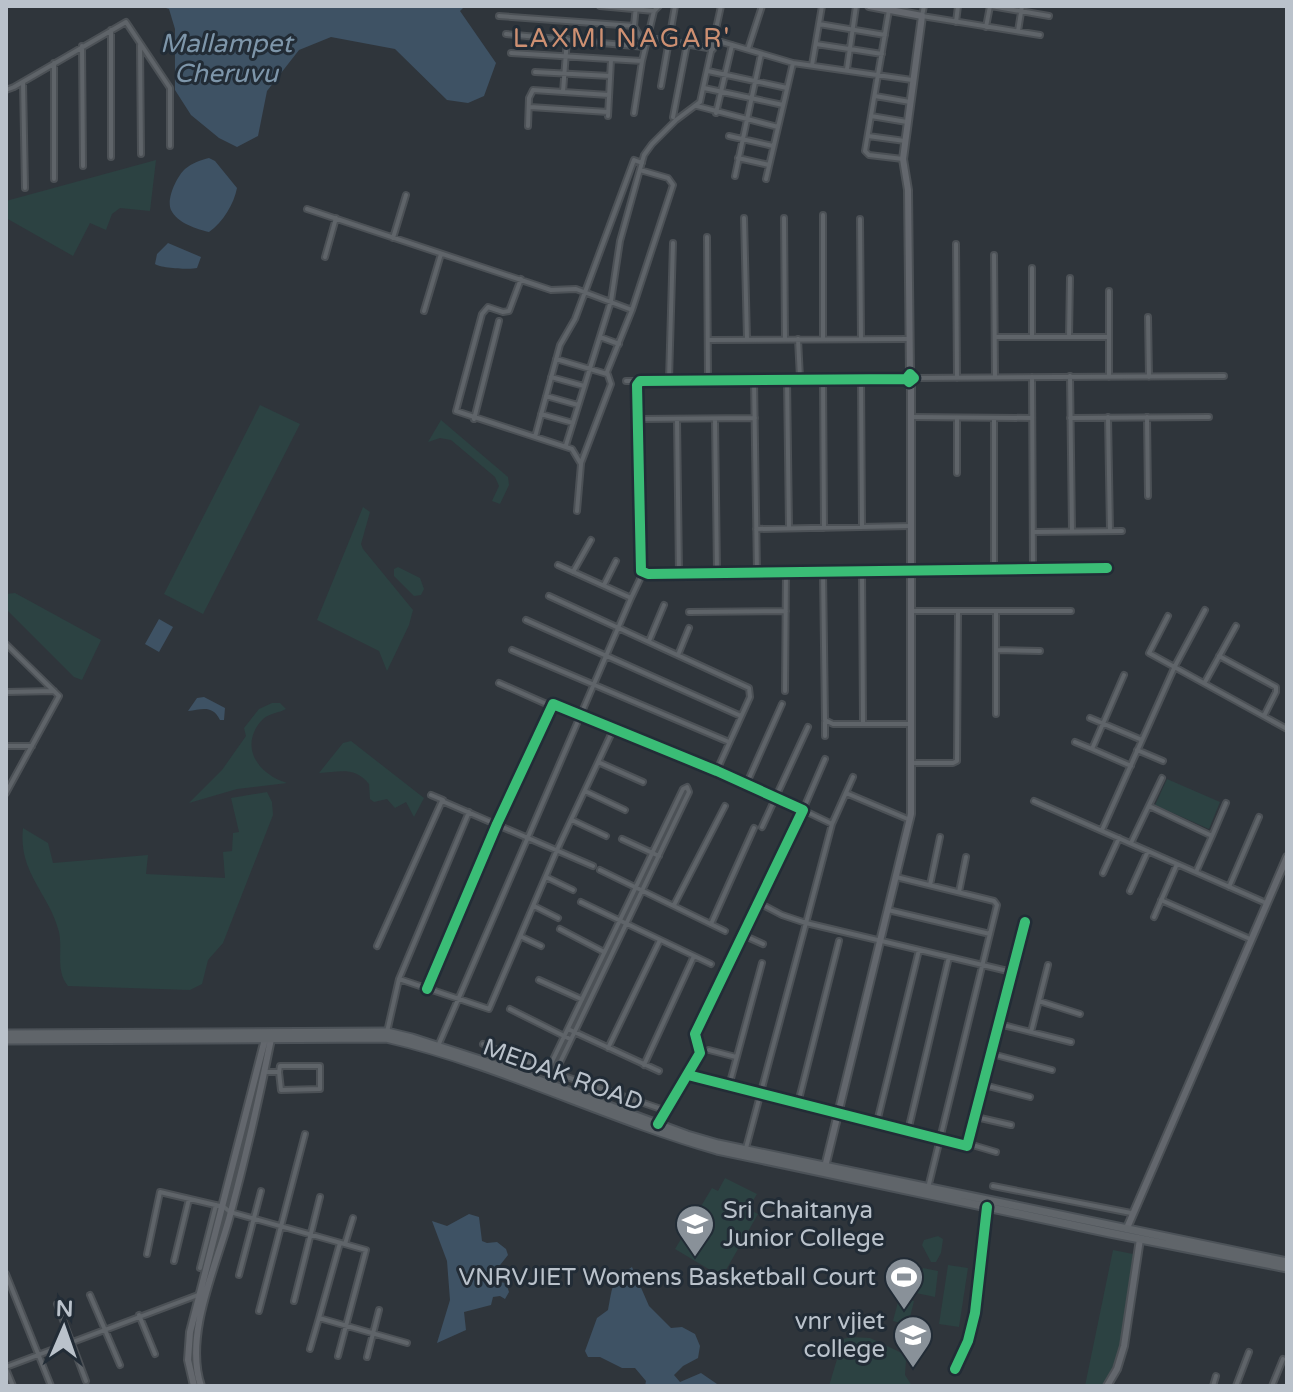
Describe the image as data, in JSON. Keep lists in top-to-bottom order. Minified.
{"streets":{"main road":["MEDAK ROAD"]},"districts":["LAXMI NAGAR'"],"water":["Mallampet Cheruvu"],"places":{"school or university":["Sri Chaitanya Junior College","vnr vjiet college"],"sports":["VNRVJIET Womens Basketball Court"]},"north":"top"}
